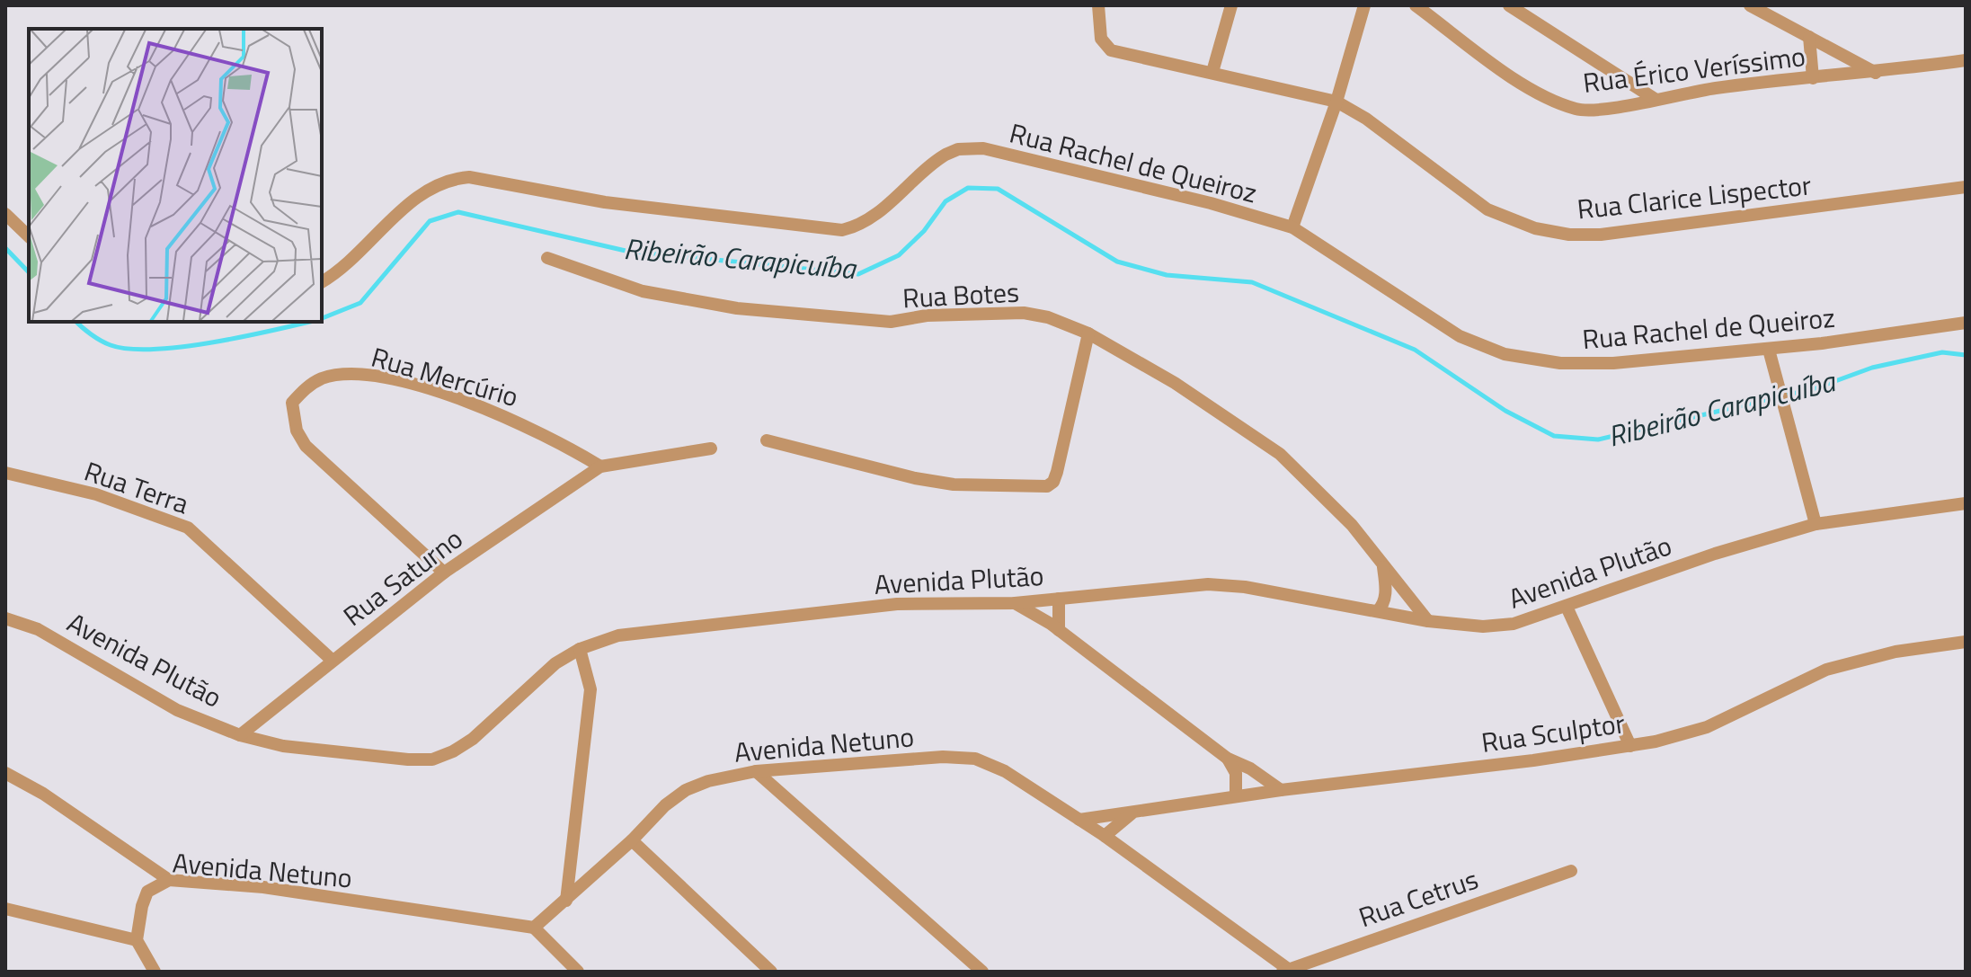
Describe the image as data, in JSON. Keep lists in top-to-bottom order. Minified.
{"streets":{"street":["Rua Érico Veríssimo","Rua Rachel de Queiroz","Rua Clarice Lispector","Rua Botes","Rua Mercúrio","Rua Terra","Avenida Plutão","Rua Saturno","Rua Sculptor","Avenida Netuno","Rua Cetrus"]},"crossings":[["Rua Botes","Avenida Plutão"],["Rua Mercúrio","Rua Saturno"],["Rua Terra","Rua Saturno"],["Avenida Plutão","Rua Saturno"],["Rua Sculptor","Avenida Netuno"],["Avenida Netuno","Rua Cetrus"]],"water":["Ribeirão Carapicuíba"]}
